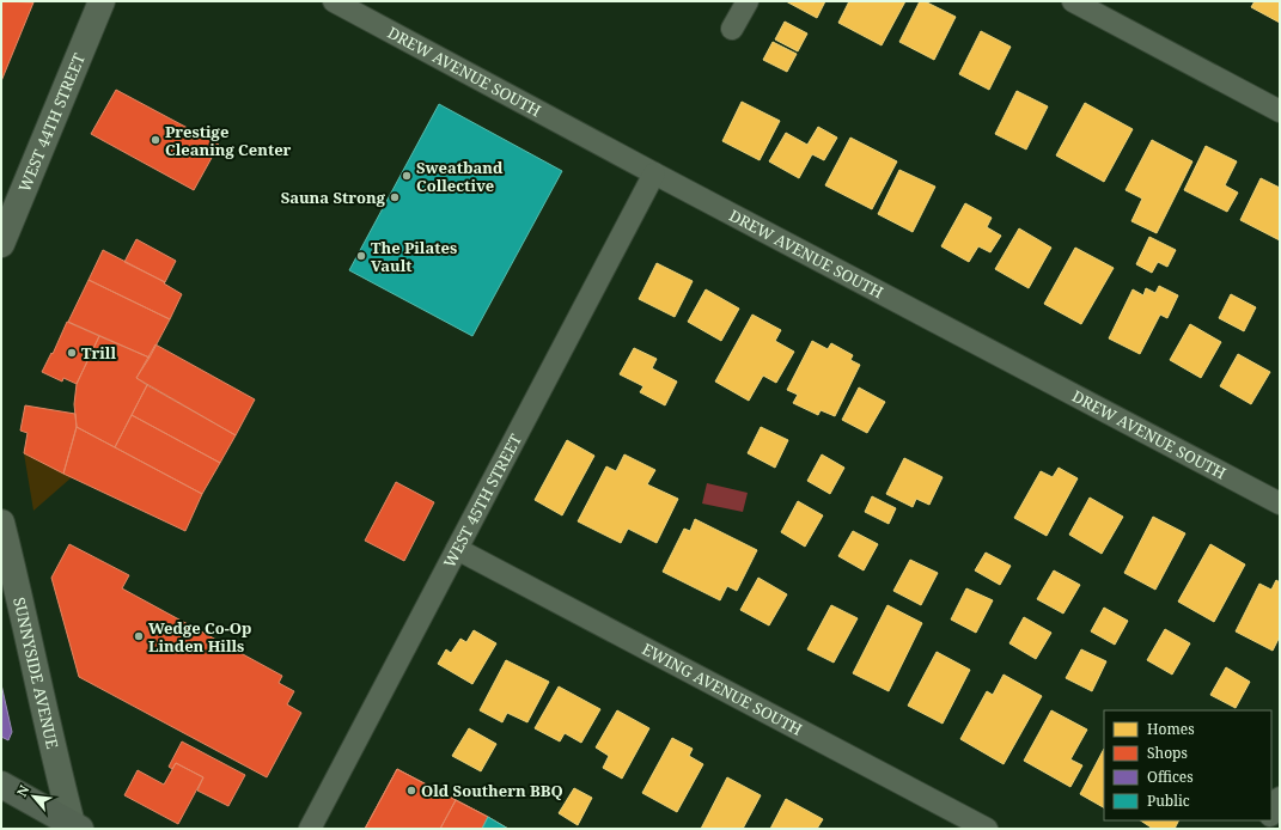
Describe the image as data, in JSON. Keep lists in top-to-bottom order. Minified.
{"streets":{"street":["DREW AVENUE SOUTH","WEST 44TH STREET","WEST 45TH STREET","SUNNYSIDE AVENUE","EWING AVENUE SOUTH"]},"crossings":[["DREW AVENUE SOUTH","WEST 45TH STREET"],["WEST 45TH STREET","EWING AVENUE SOUTH"]],"places":["Prestige Cleaning Center","Sweatband Collective","Sauna Strong","The Pilates Vault","Trill","Wedge Co-Op Linden Hills","Old Southern BBQ"],"legend":["Homes","Shops","Offices","Public"],"north":"top left"}
